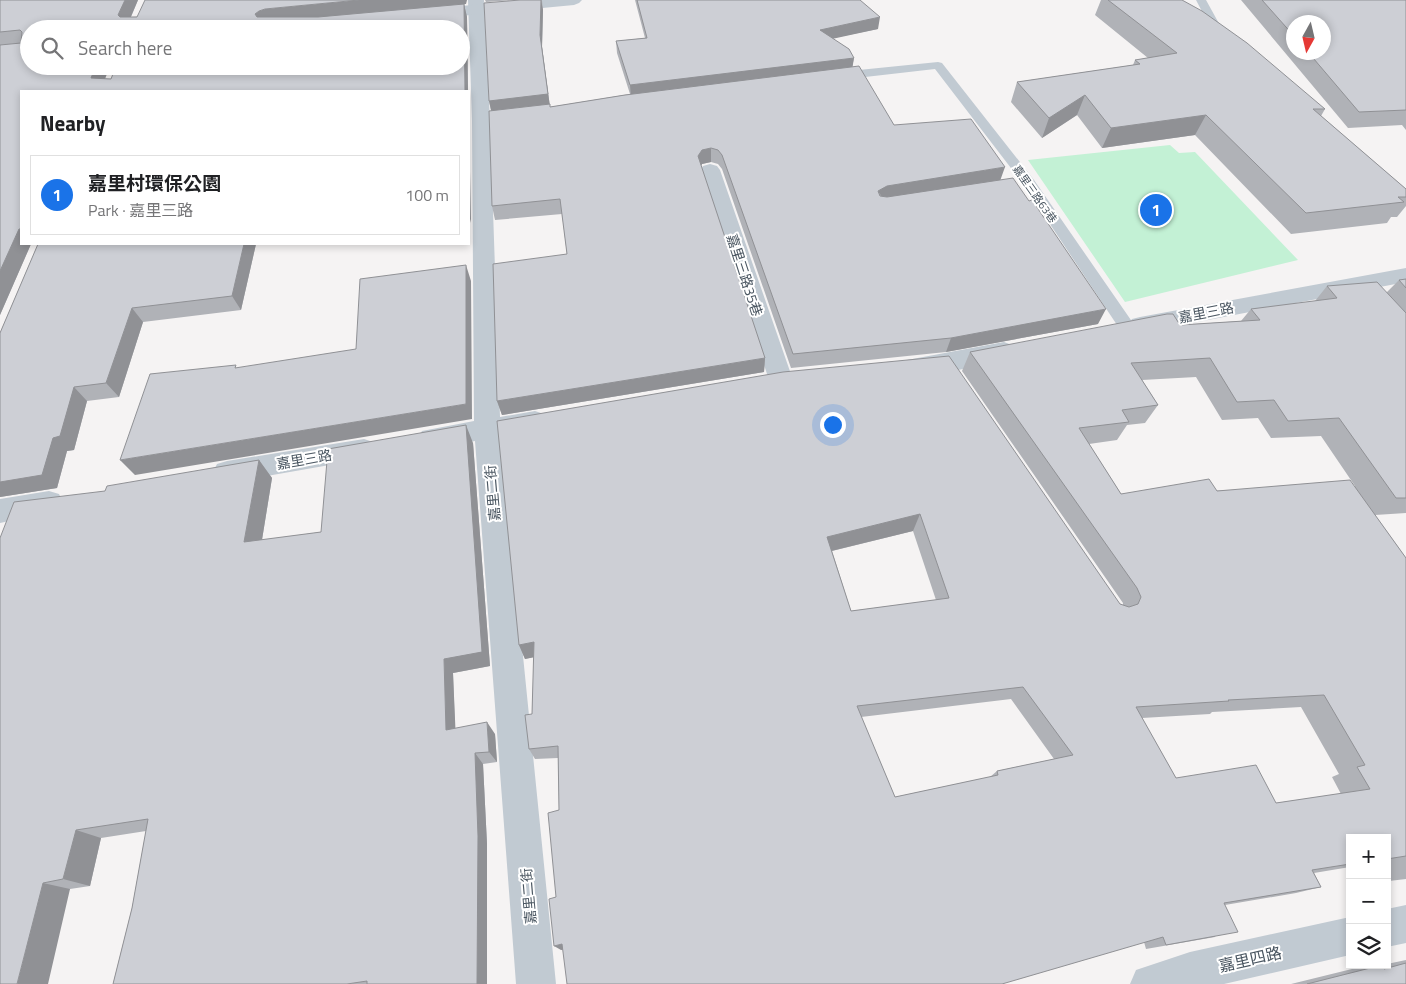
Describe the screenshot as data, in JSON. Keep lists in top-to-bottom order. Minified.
{"streets":{"street":["嘉里三路35巷","嘉里三路","嘉里二街","嘉里四路"],"lane":["嘉里三路63巷"]},"crossings":[["嘉里三路63巷","嘉里三路"],["嘉里三路","嘉里二街"]],"north":"bottom","page":{"search":"Search here","heading":"Nearby","list":[{"mark":"1","name":"嘉里村環保公園","note":"Park · 嘉里三路","value":"100 m"}],"pins":"1","map_buttons":["+","−"]}}
